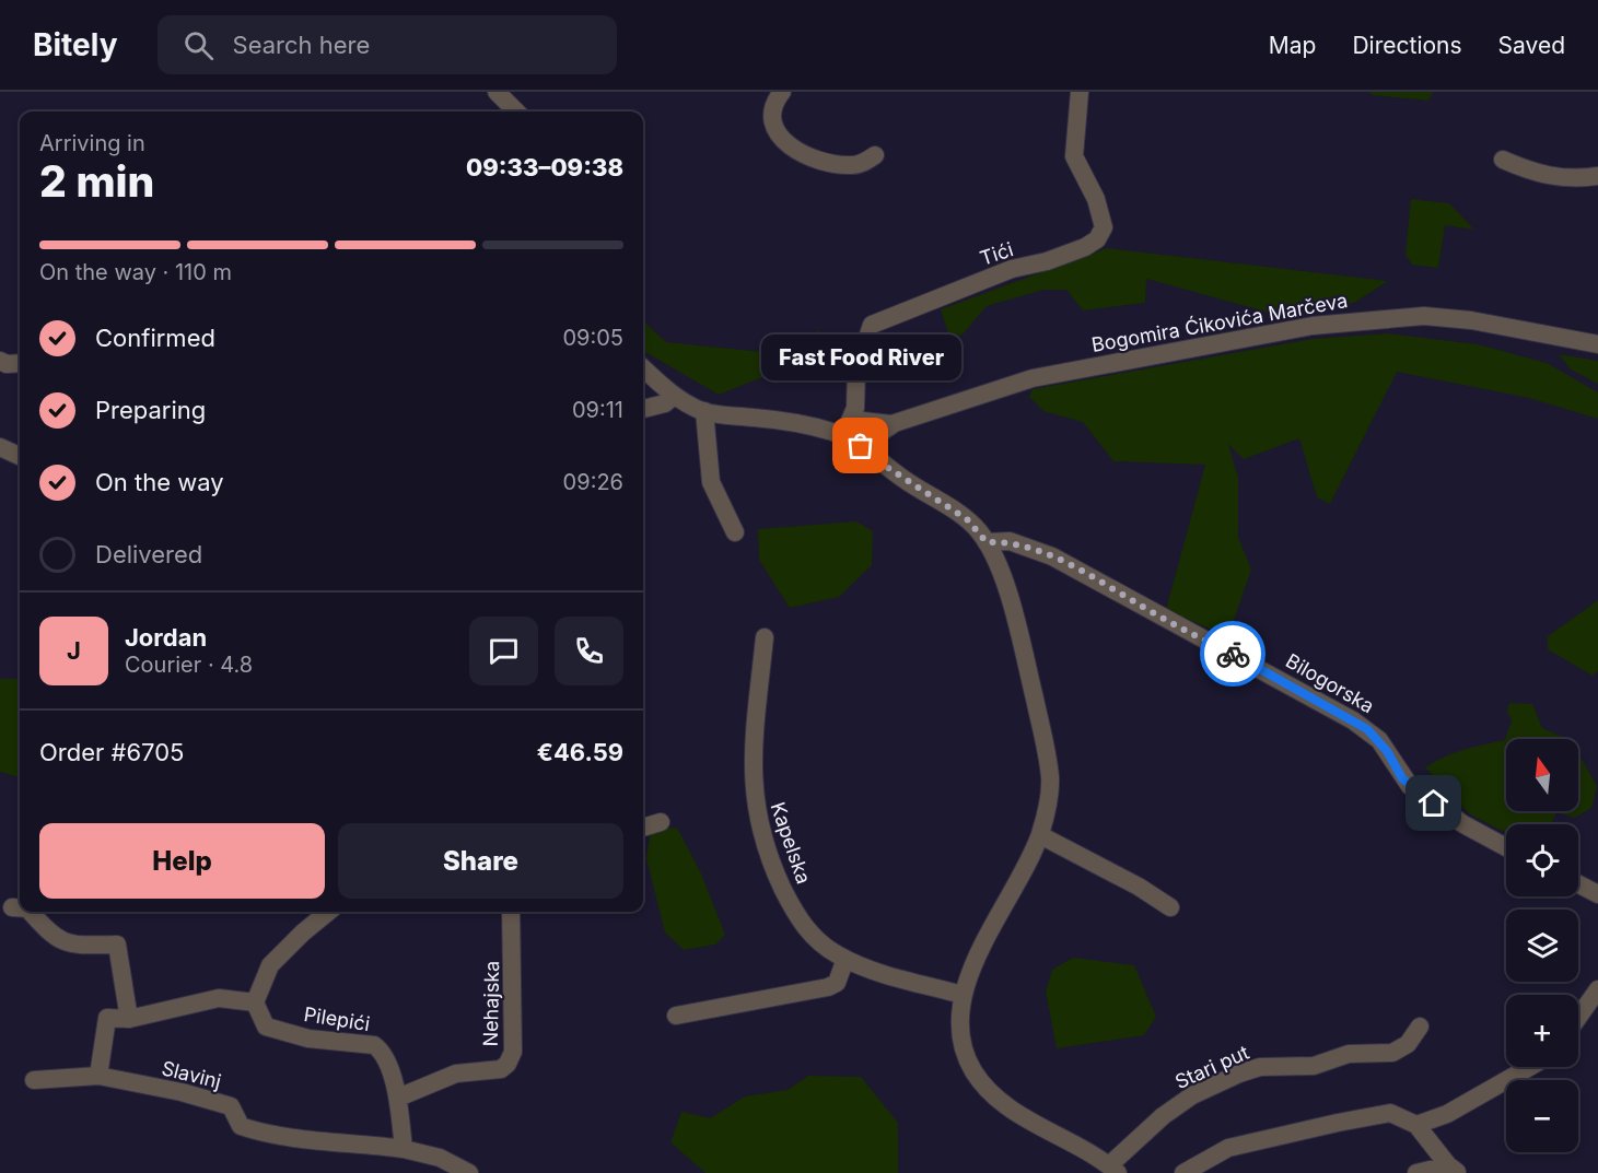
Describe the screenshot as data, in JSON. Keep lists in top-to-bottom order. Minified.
{"streets":{"street":["Tići","Bogomira Ćikovića Marčeva","Bilogorska","Kapelska","Nehajska","Pilepići","Stari put","Slavinj"]},"crossings":[["Nehajska","Pilepići"],["Pilepići","Slavinj"]],"places":["Fast Food River"],"north":"top","page":{"header":"Bitely","search":"Search here","nav":["Map","Directions","Saved"],"heading":["2 min","Arriving in","09:33–09:38"],"panel":["Jordan","Courier · 4.8","Order #6705","€46.59"],"bar":"On the way · 110 m","list":[["Confirmed","09:05"],["Preparing","09:11"],["On the way","09:26"],"Delivered"],"bubble":"Fast Food River","round":"J","map_buttons":["+","−"],"buttons":["Help","Share"]}}
